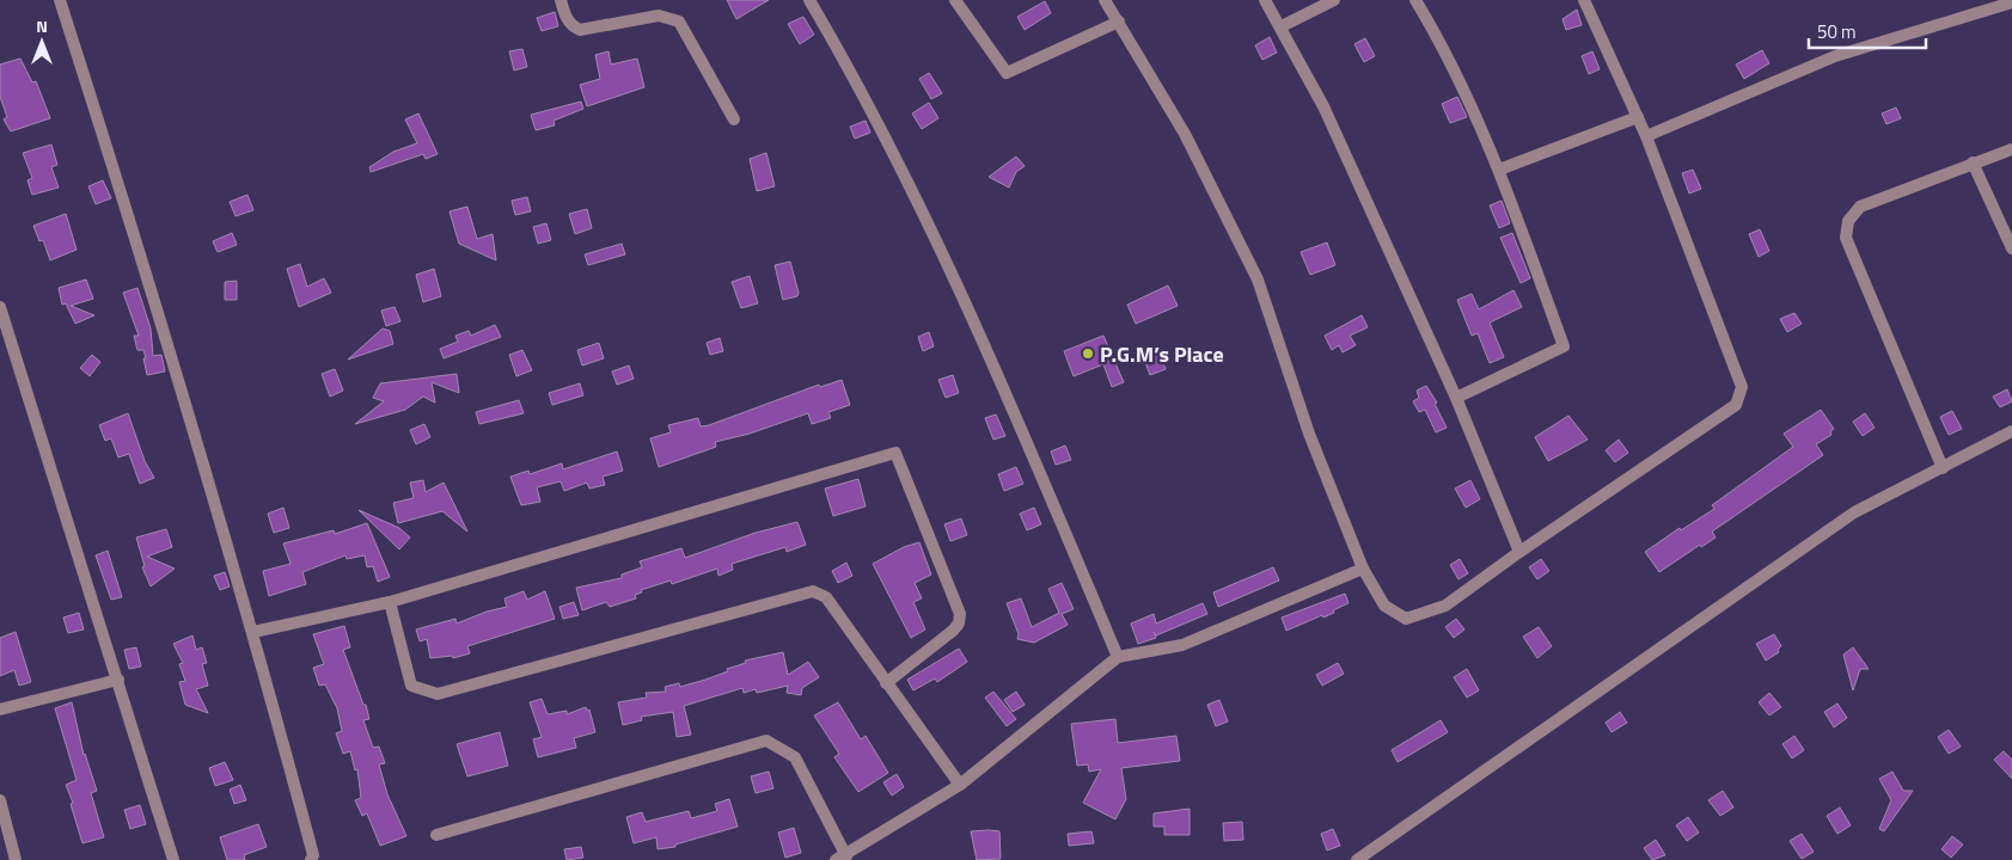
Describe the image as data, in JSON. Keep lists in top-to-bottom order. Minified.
{"places":["P.G.M’s Place"],"scale_bar":"50 m","north":"top"}
